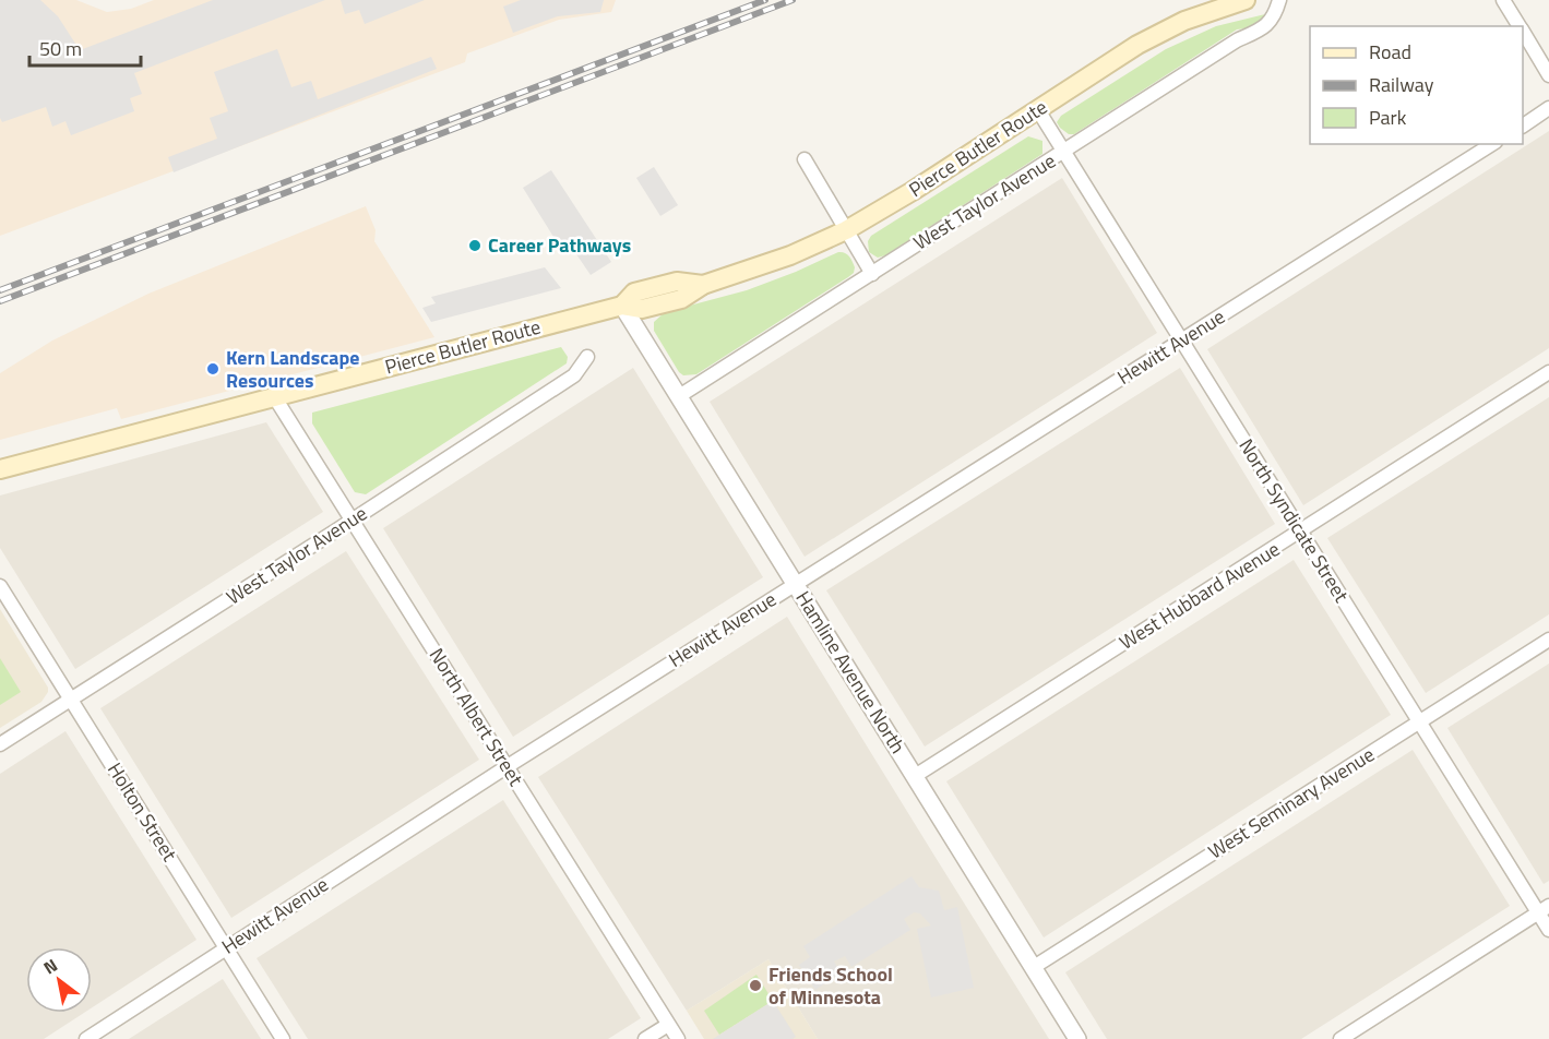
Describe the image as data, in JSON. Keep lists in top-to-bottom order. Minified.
{"streets":{"main road":["Pierce Butler Route"],"street":["West Taylor Avenue","Hewitt Avenue","North Syndicate Street","West Hubbard Avenue","Hamline Avenue North","North Albert Street","West Seminary Avenue","Holton Street"]},"crossings":[["Pierce Butler Route","North Syndicate Street"],["Pierce Butler Route","Hamline Avenue North"],["Pierce Butler Route","North Albert Street"],["West Taylor Avenue","North Syndicate Street"],["West Taylor Avenue","Hamline Avenue North"],["West Taylor Avenue","North Albert Street"],["West Taylor Avenue","Holton Street"],["Hewitt Avenue","North Syndicate Street"],["Hewitt Avenue","Hamline Avenue North"],["Hewitt Avenue","North Albert Street"],["Hewitt Avenue","Holton Street"],["North Syndicate Street","West Hubbard Avenue"],["North Syndicate Street","West Seminary Avenue"],["West Hubbard Avenue","Hamline Avenue North"],["Hamline Avenue North","West Seminary Avenue"]],"places":["Career Pathways","Kern Landscape Resources","Friends School of Minnesota"],"legend":["Road","Railway","Park"],"scale_bar":"50 m","north":"top left"}
